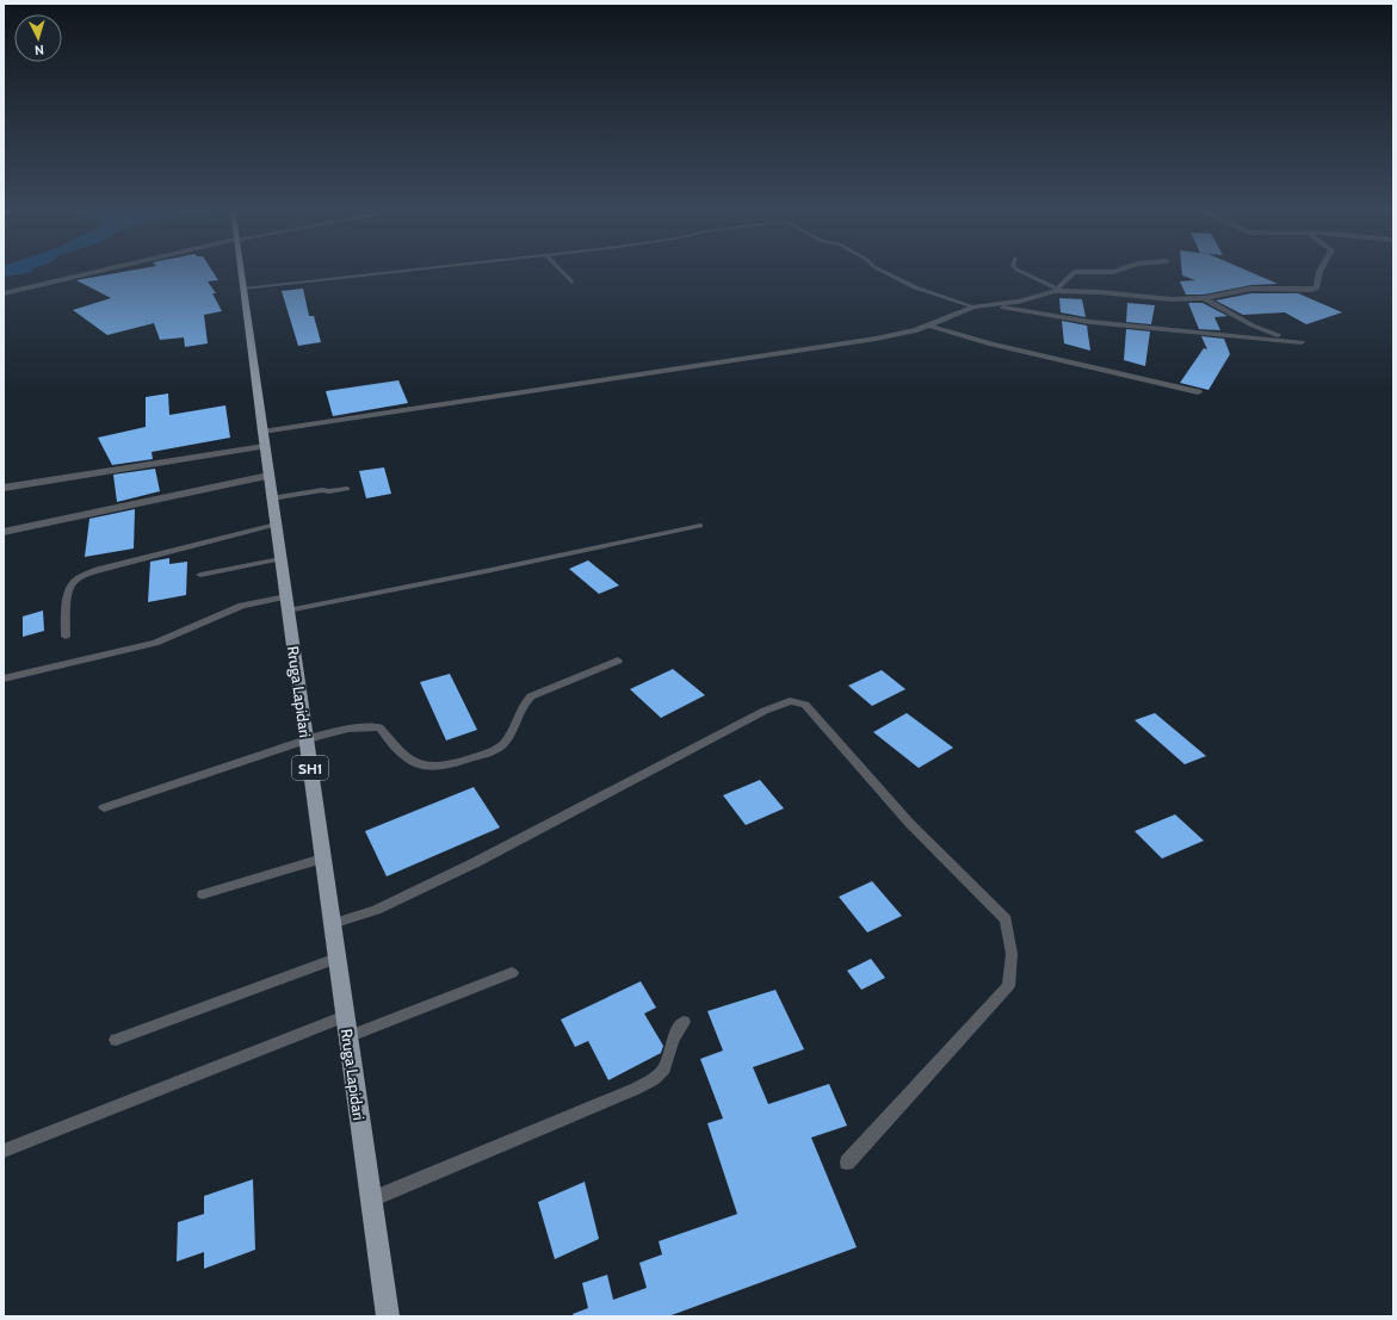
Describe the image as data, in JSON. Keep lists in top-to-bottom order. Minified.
{"streets":{"main road":["Rruga Lapidari","SH1"]},"north":"bottom"}
